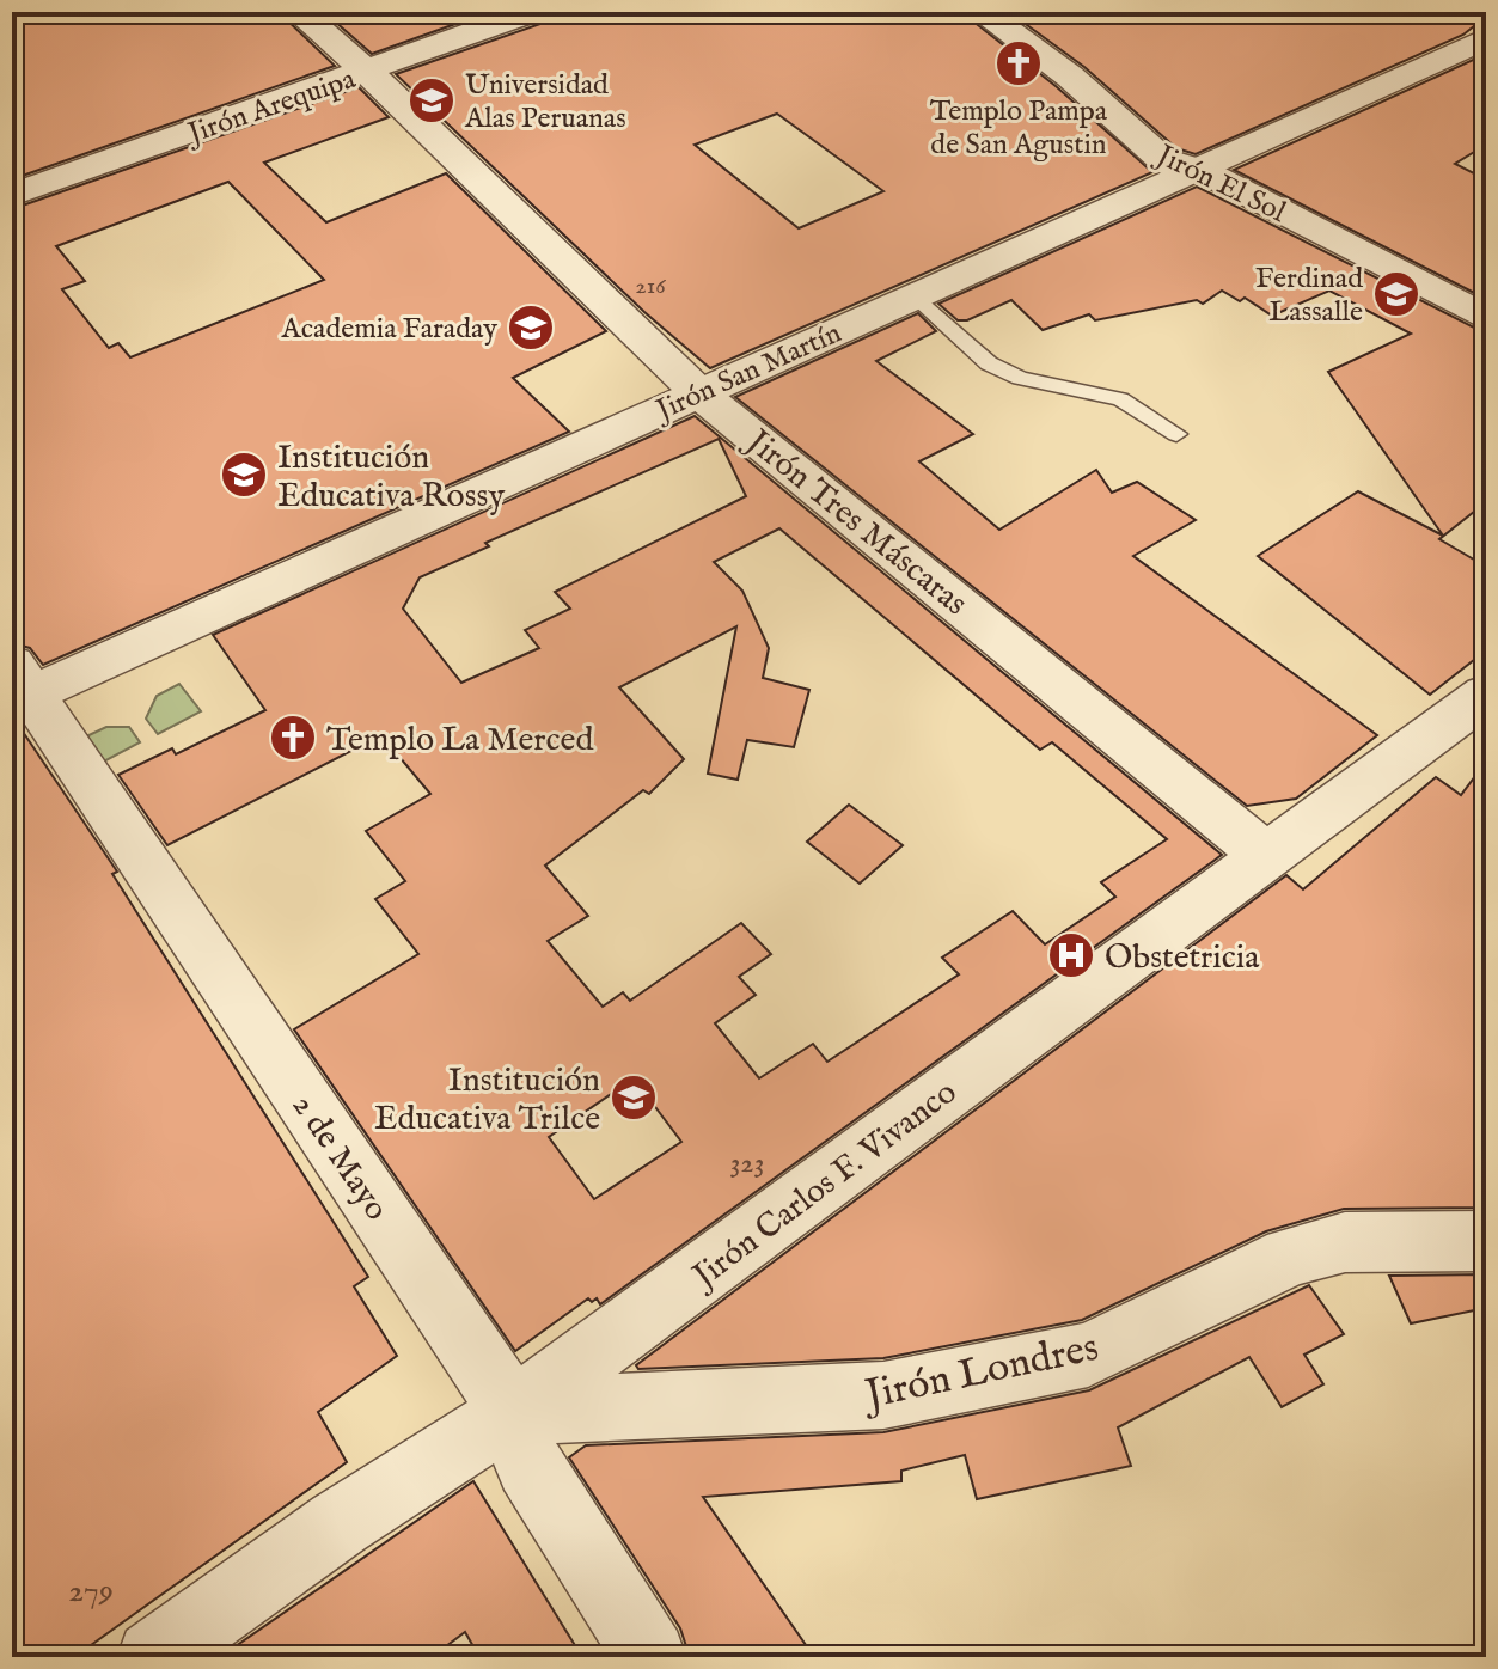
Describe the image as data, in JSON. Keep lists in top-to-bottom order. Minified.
{"streets":{"street":["Jirón Arequipa","Jirón El Sol","Jirón San Martín","Jirón Tres Máscaras","2 de Mayo","Jirón Carlos F. Vivanco","Jirón Londres"]},"crossings":[["Jirón Arequipa","Jirón Tres Máscaras"],["Jirón El Sol","Jirón San Martín"],["Jirón San Martín","Jirón Tres Máscaras"],["Jirón San Martín","2 de Mayo"],["Jirón Tres Máscaras","Jirón Carlos F. Vivanco"],["2 de Mayo","Jirón Carlos F. Vivanco"],["2 de Mayo","Jirón Londres"],["Jirón Carlos F. Vivanco","Jirón Londres"]],"places":{"church":["Templo Pampa de San Agustin","Templo La Merced"],"school or university":["Universidad Alas Peruanas","Ferdinad Lassalle","Academia Faraday","Institución Educativa Rossy","Institución Educativa Trilce"],"hospital":["Obstetricia"]},"house_numbers":["216","323","279"]}
